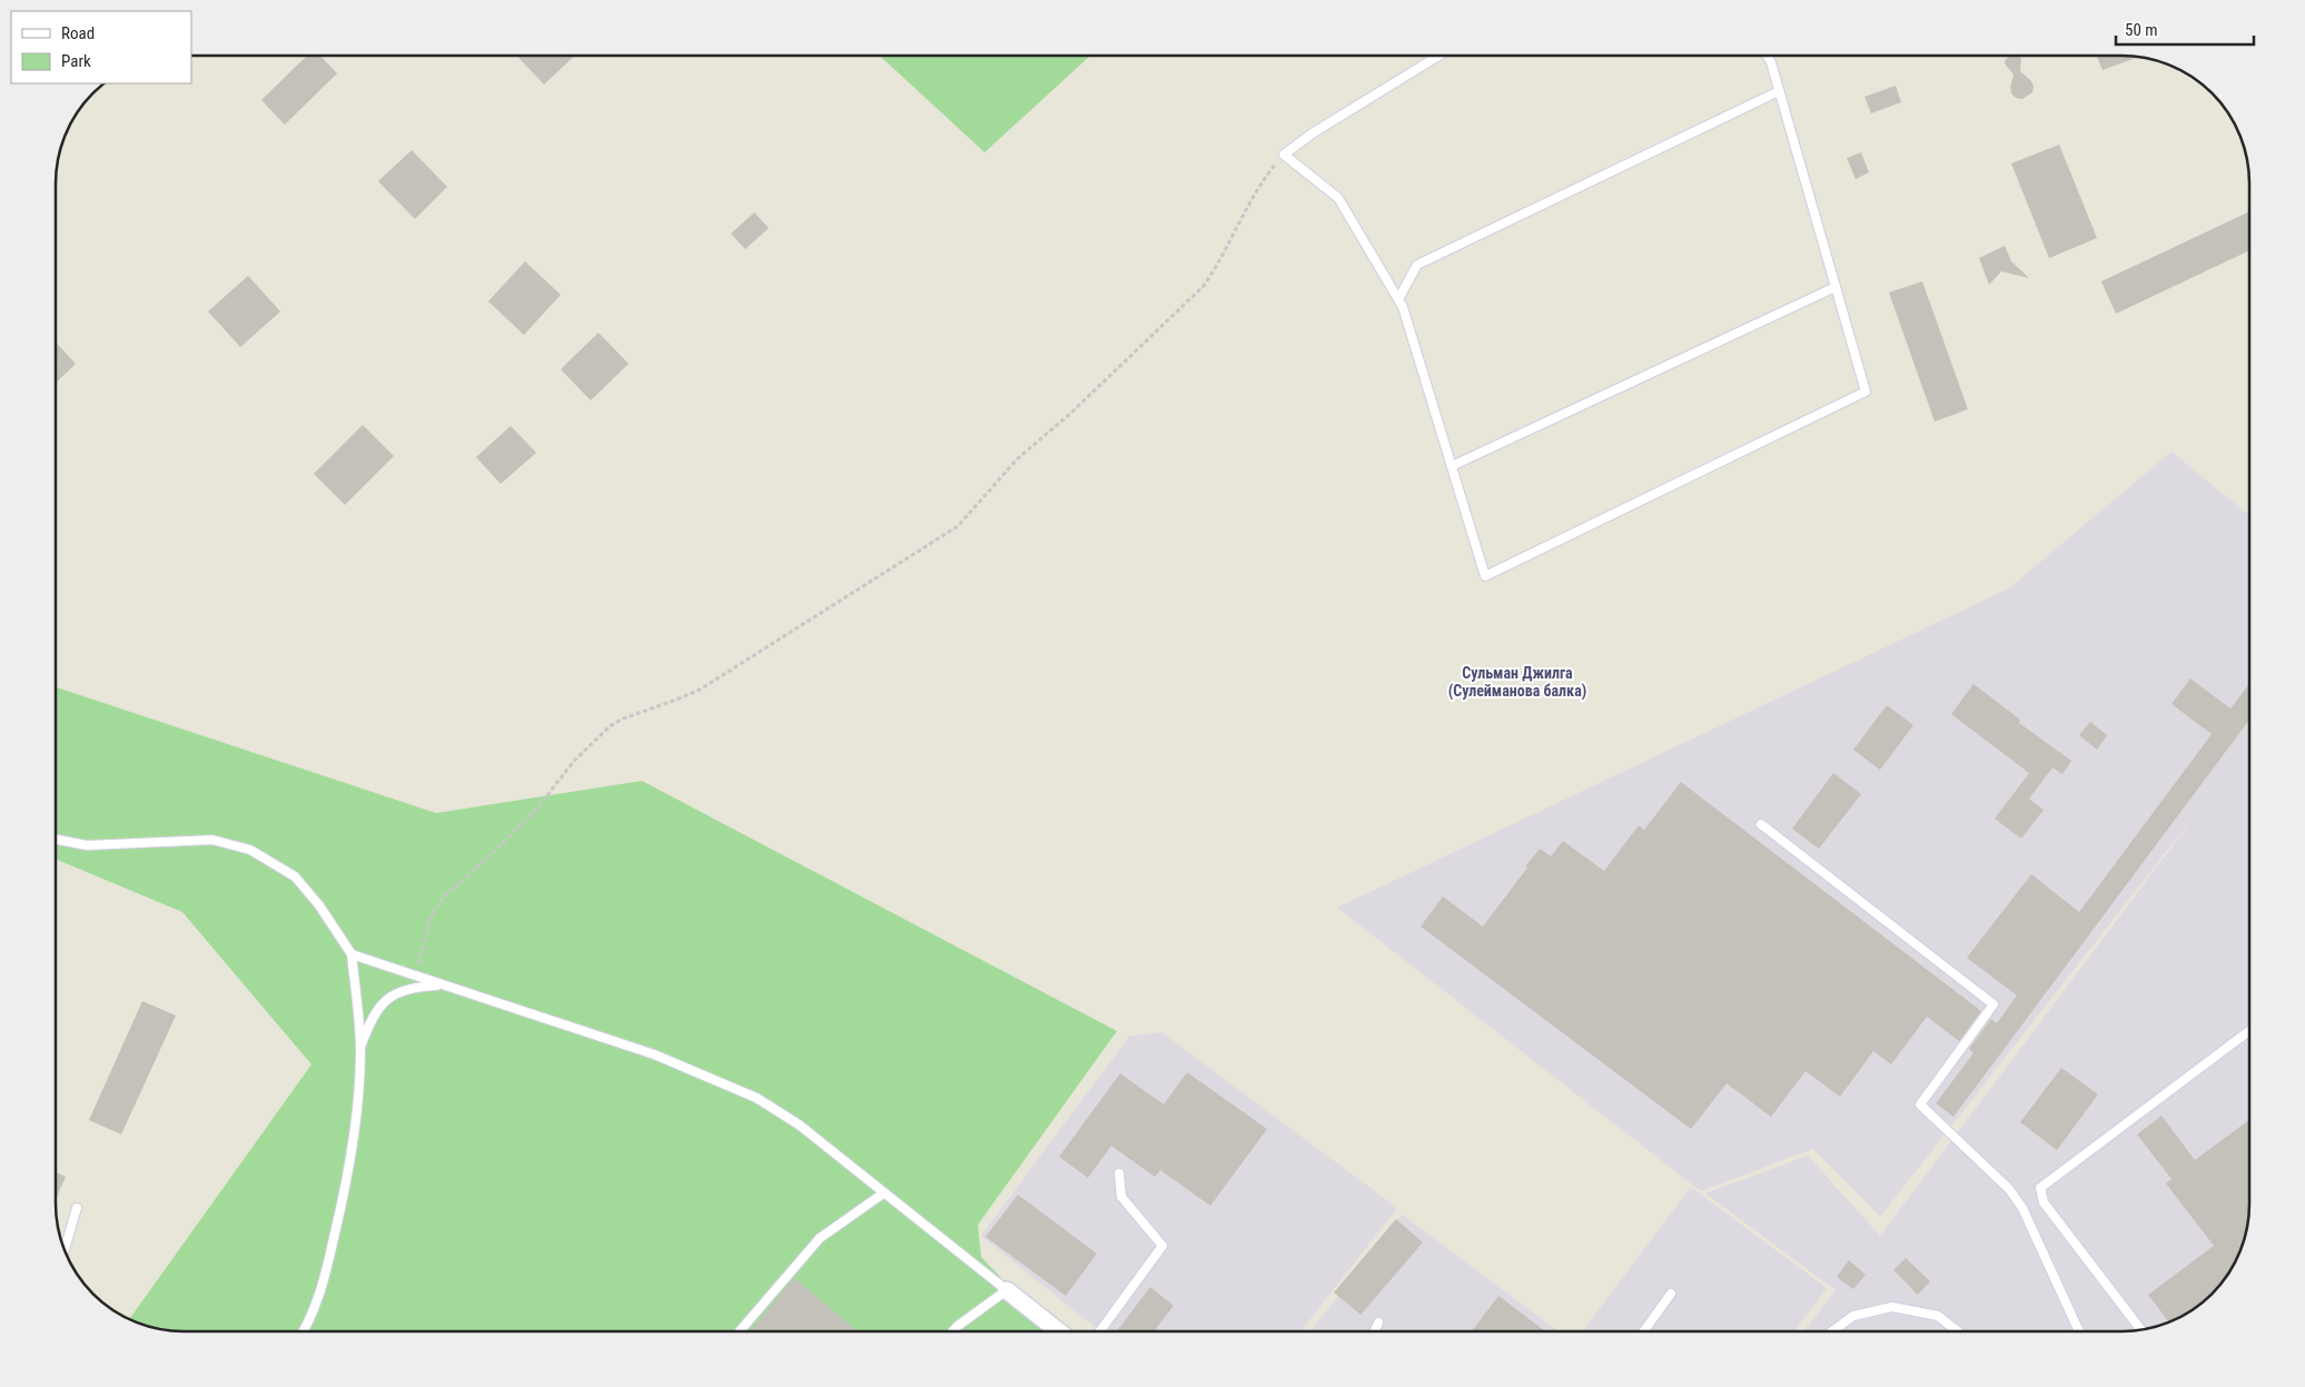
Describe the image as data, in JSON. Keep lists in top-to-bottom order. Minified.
{"districts":["Сульман Джилга (Сулейманова балка)"],"legend":["Road","Park"],"scale_bar":"50 m"}
